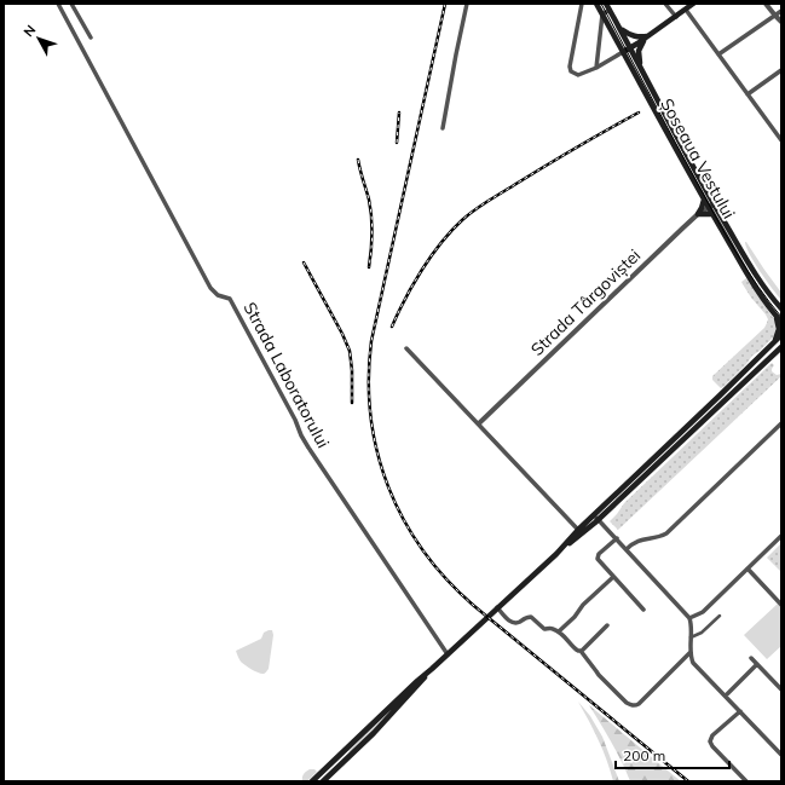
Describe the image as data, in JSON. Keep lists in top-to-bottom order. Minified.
{"streets":{"main road":["Șoseaua Vestului"],"street":["Strada Târgoviștei","Strada Laboratorului"]},"crossings":[["Șoseaua Vestului","Strada Târgoviștei"]],"scale_bar":"200 m","north":"top left"}
